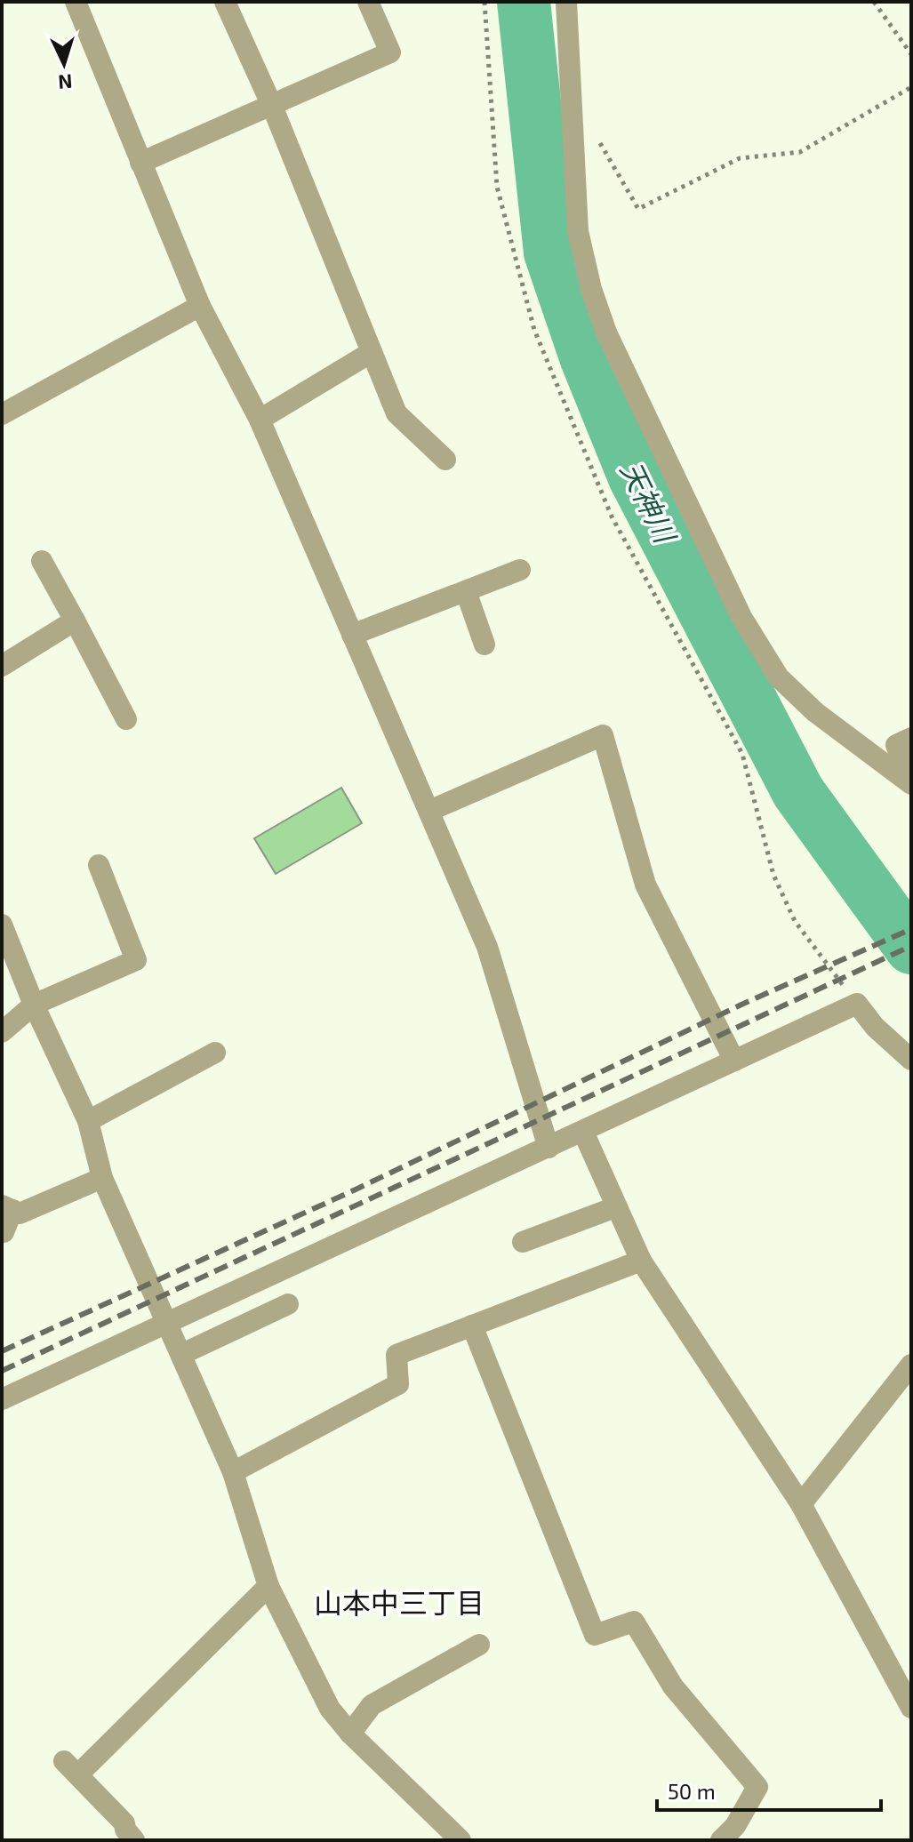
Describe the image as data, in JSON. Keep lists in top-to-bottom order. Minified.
{"districts":["山本中三丁目"],"water":["天神川"],"scale_bar":"50 m","north":"bottom"}
